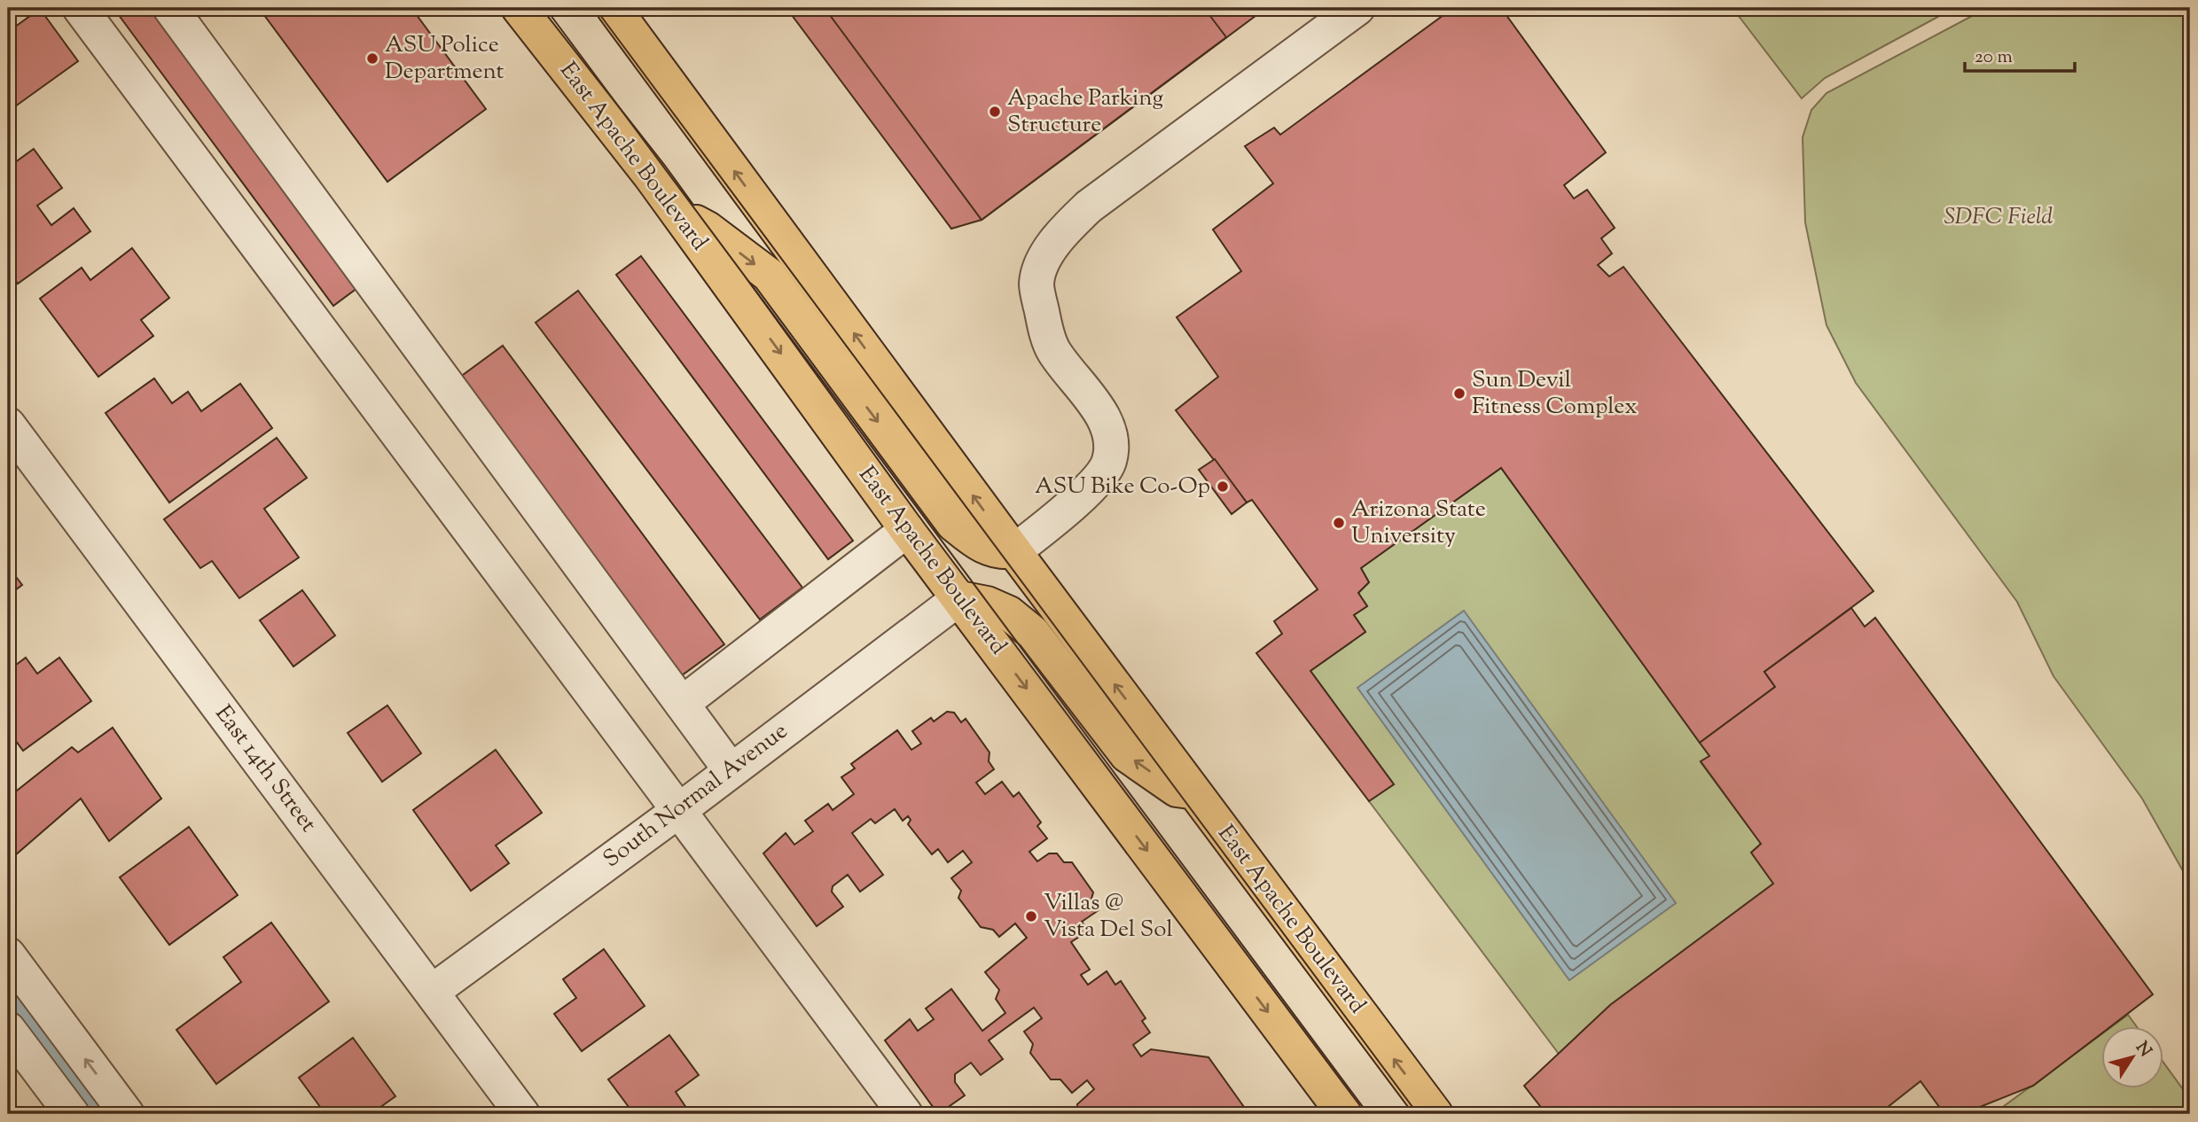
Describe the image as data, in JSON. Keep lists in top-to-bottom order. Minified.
{"streets":{"main road":["East Apache Boulevard"],"street":["East 14th Street","South Normal Avenue"]},"crossings":[["East Apache Boulevard","South Normal Avenue"],["East 14th Street","South Normal Avenue"]],"parks":["SDFC Field"],"places":["ASU Police Department","Apache Parking Structure","Sun Devil Fitness Complex","ASU Bike Co-Op","Arizona State University","Villas @ Vista Del Sol"],"scale_bar":"20 m","north":"top right"}
